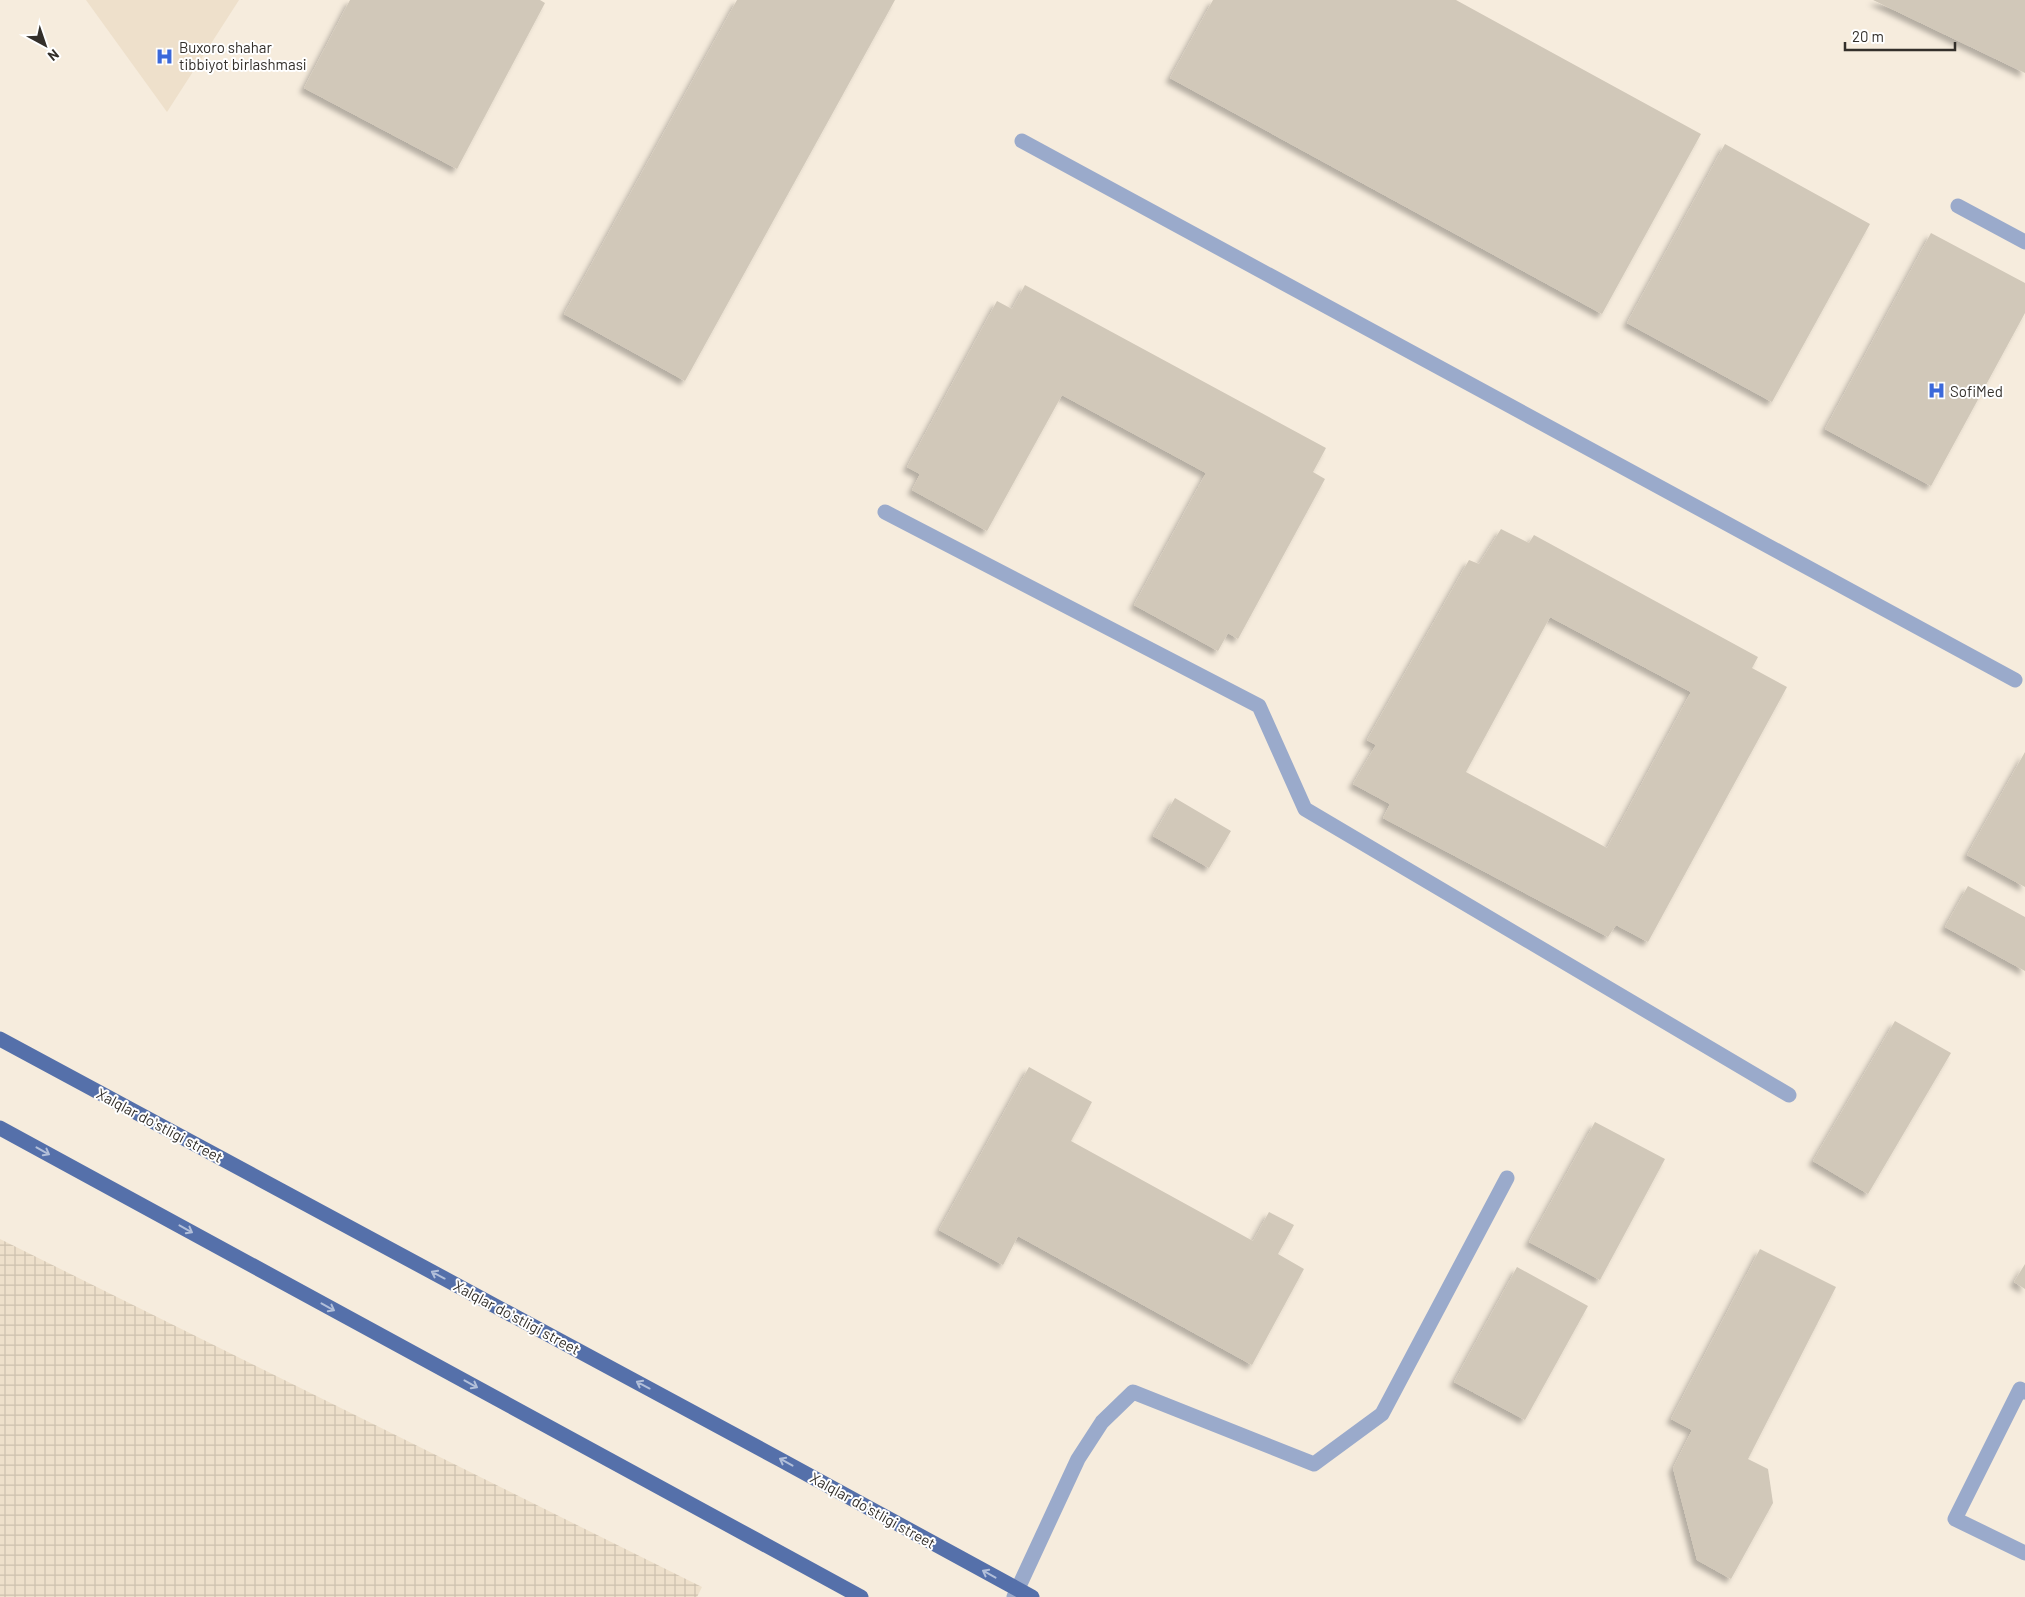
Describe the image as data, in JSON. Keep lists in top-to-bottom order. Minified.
{"streets":{"main road":["Xalqlar doʻstligi street"]},"places":{"hospital":["Buxoro shahar tibbiyot birlashmasi","SofiMed"]},"scale_bar":"20 m","north":"bottom right"}
